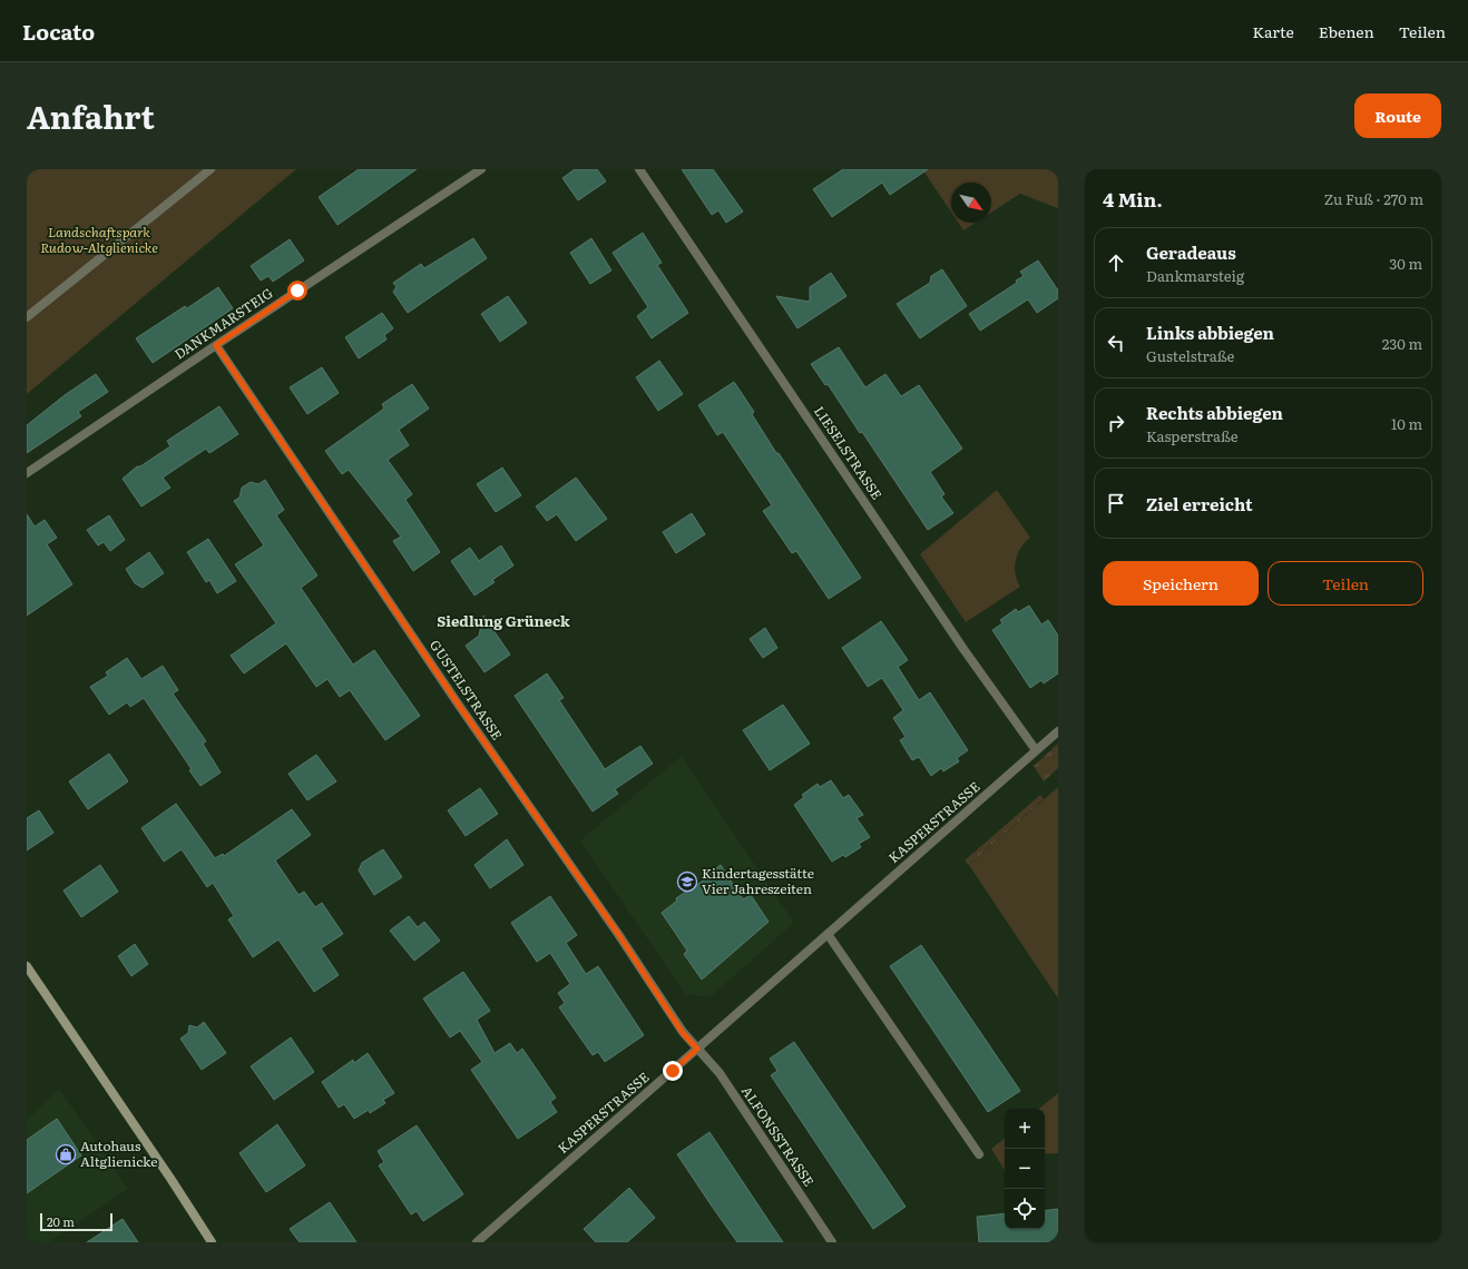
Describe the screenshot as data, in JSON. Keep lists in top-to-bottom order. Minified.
{"streets":{"street":["DANKMARSTEIG","LIESELSTRASSE","GUSTELSTRASSE","KASPERSTRASSE","ALFONSSTRASSE"]},"crossings":[["DANKMARSTEIG","GUSTELSTRASSE"],["LIESELSTRASSE","KASPERSTRASSE"],["GUSTELSTRASSE","KASPERSTRASSE"],["GUSTELSTRASSE","ALFONSSTRASSE"],["KASPERSTRASSE","ALFONSSTRASSE"]],"districts":["Siedlung Grüneck"],"parks":["Landschaftspark Rudow-Altglienicke"],"places":{"school or university":["Kindertagesstätte Vier Jahreszeiten"],"shop":["Autohaus Altglienicke"]},"scale_bar":"20 m","north":"bottom right","page":{"header":"Locato","nav":["Karte","Ebenen","Teilen"],"title":"Anfahrt","buttons":["Route",["Speichern","Teilen"]],"heading":["4 Min.","Zu Fuß · 270 m"],"list":[["Geradeaus","Dankmarsteig","30 m"],["Links abbiegen","Gustelstraße","230 m"],["Rechts abbiegen","Kasperstraße","10 m"],"Ziel erreicht"],"map_buttons":["+","−"],"scale":"20 m"}}
